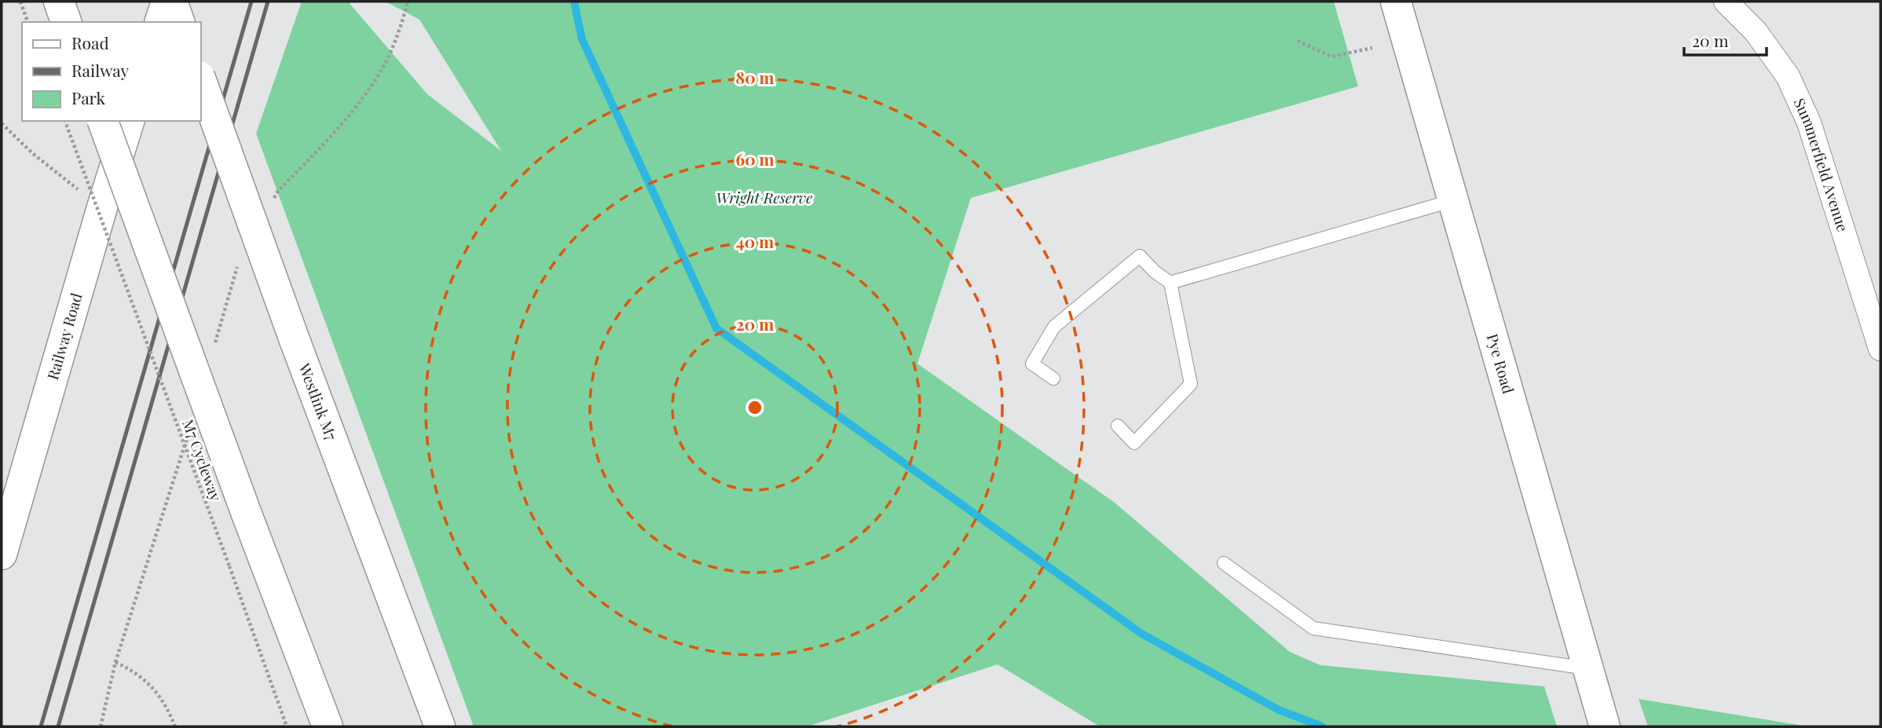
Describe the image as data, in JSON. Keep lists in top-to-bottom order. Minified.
{"streets":{"main road":["Railway Road","Pye Road","Westlink M7"],"street":["Summerfield Avenue"],"path":["M7 Cycleway"]},"parks":["Wright Reserve"],"legend":["Road","Railway","Park"],"scale_bar":"20 m","rings":["80 m","60 m","40 m","20 m"]}
